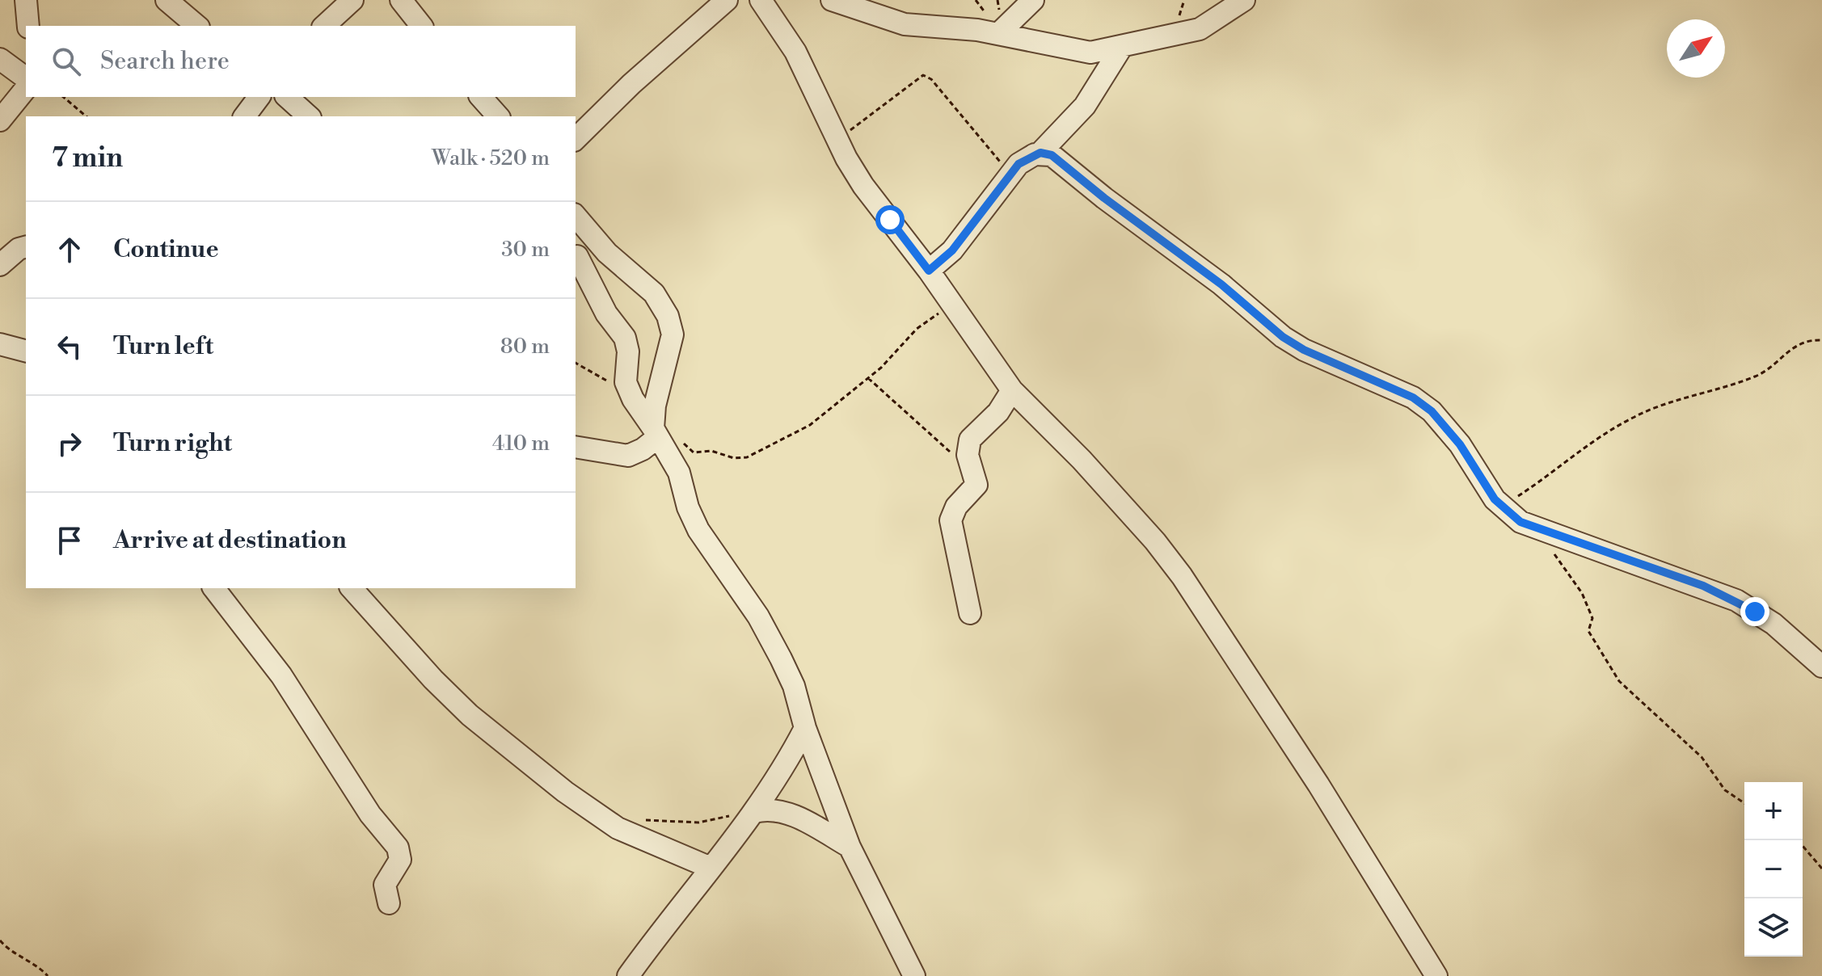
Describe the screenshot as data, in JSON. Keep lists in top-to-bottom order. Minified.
{"north":"top right","page":{"search":"Search here","heading":["7 min","Walk · 520 m"],"list":[["Continue","30 m"],["Turn left","80 m"],["Turn right","410 m"],"Arrive at destination"],"map_buttons":["+","−"]}}
